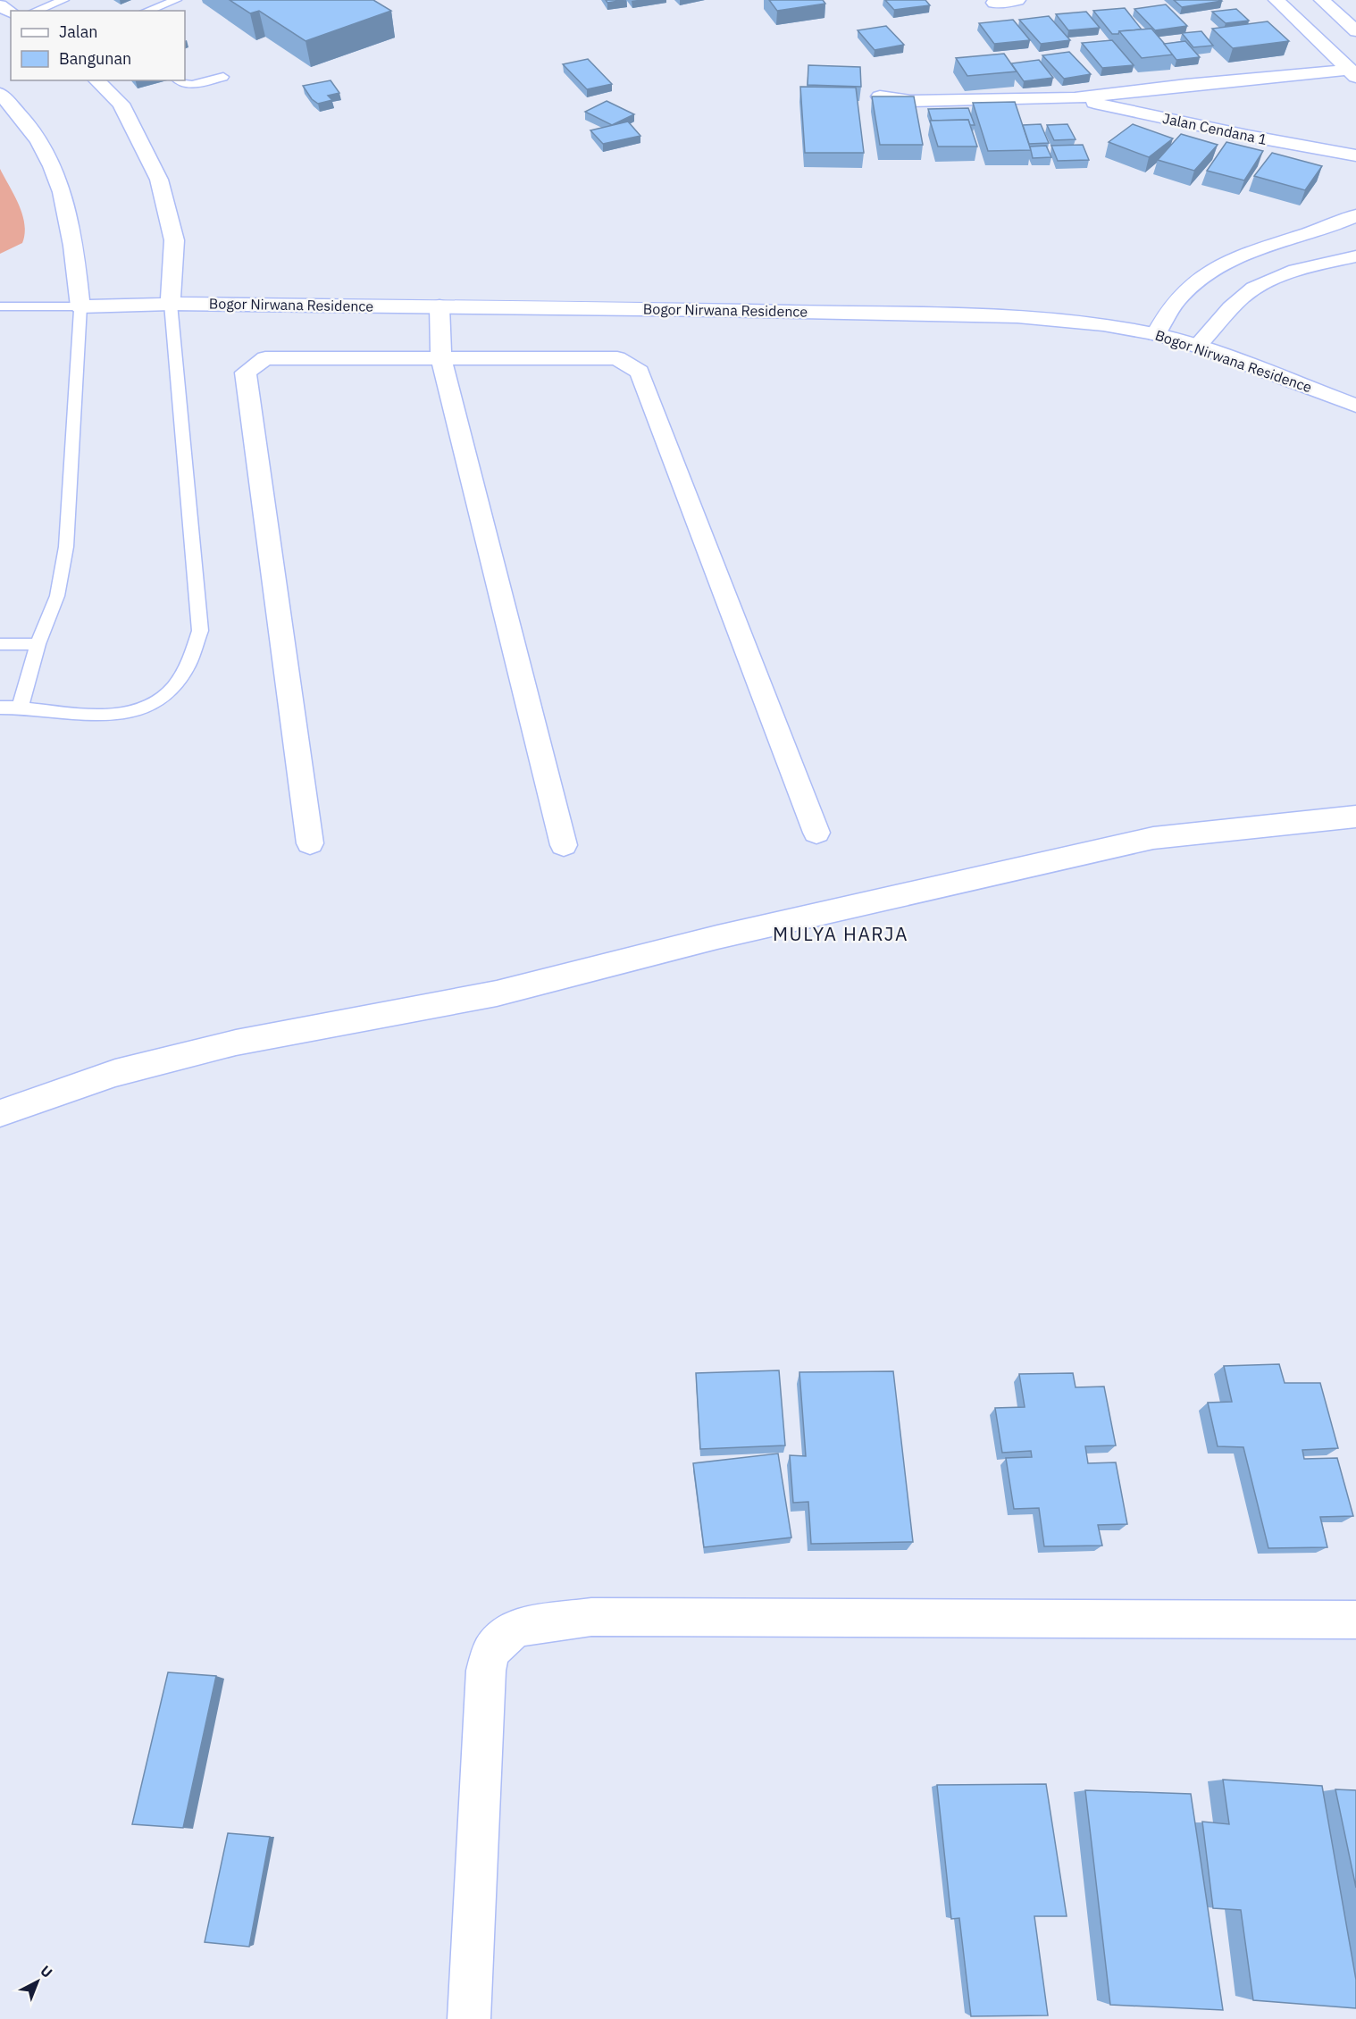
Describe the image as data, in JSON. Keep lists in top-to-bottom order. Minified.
{"streets":{"street":["Jalan Cendana 1","Bogor Nirwana Residence"]},"districts":["MULYA HARJA"],"legend":["Jalan","Bangunan"],"north":"top right"}
